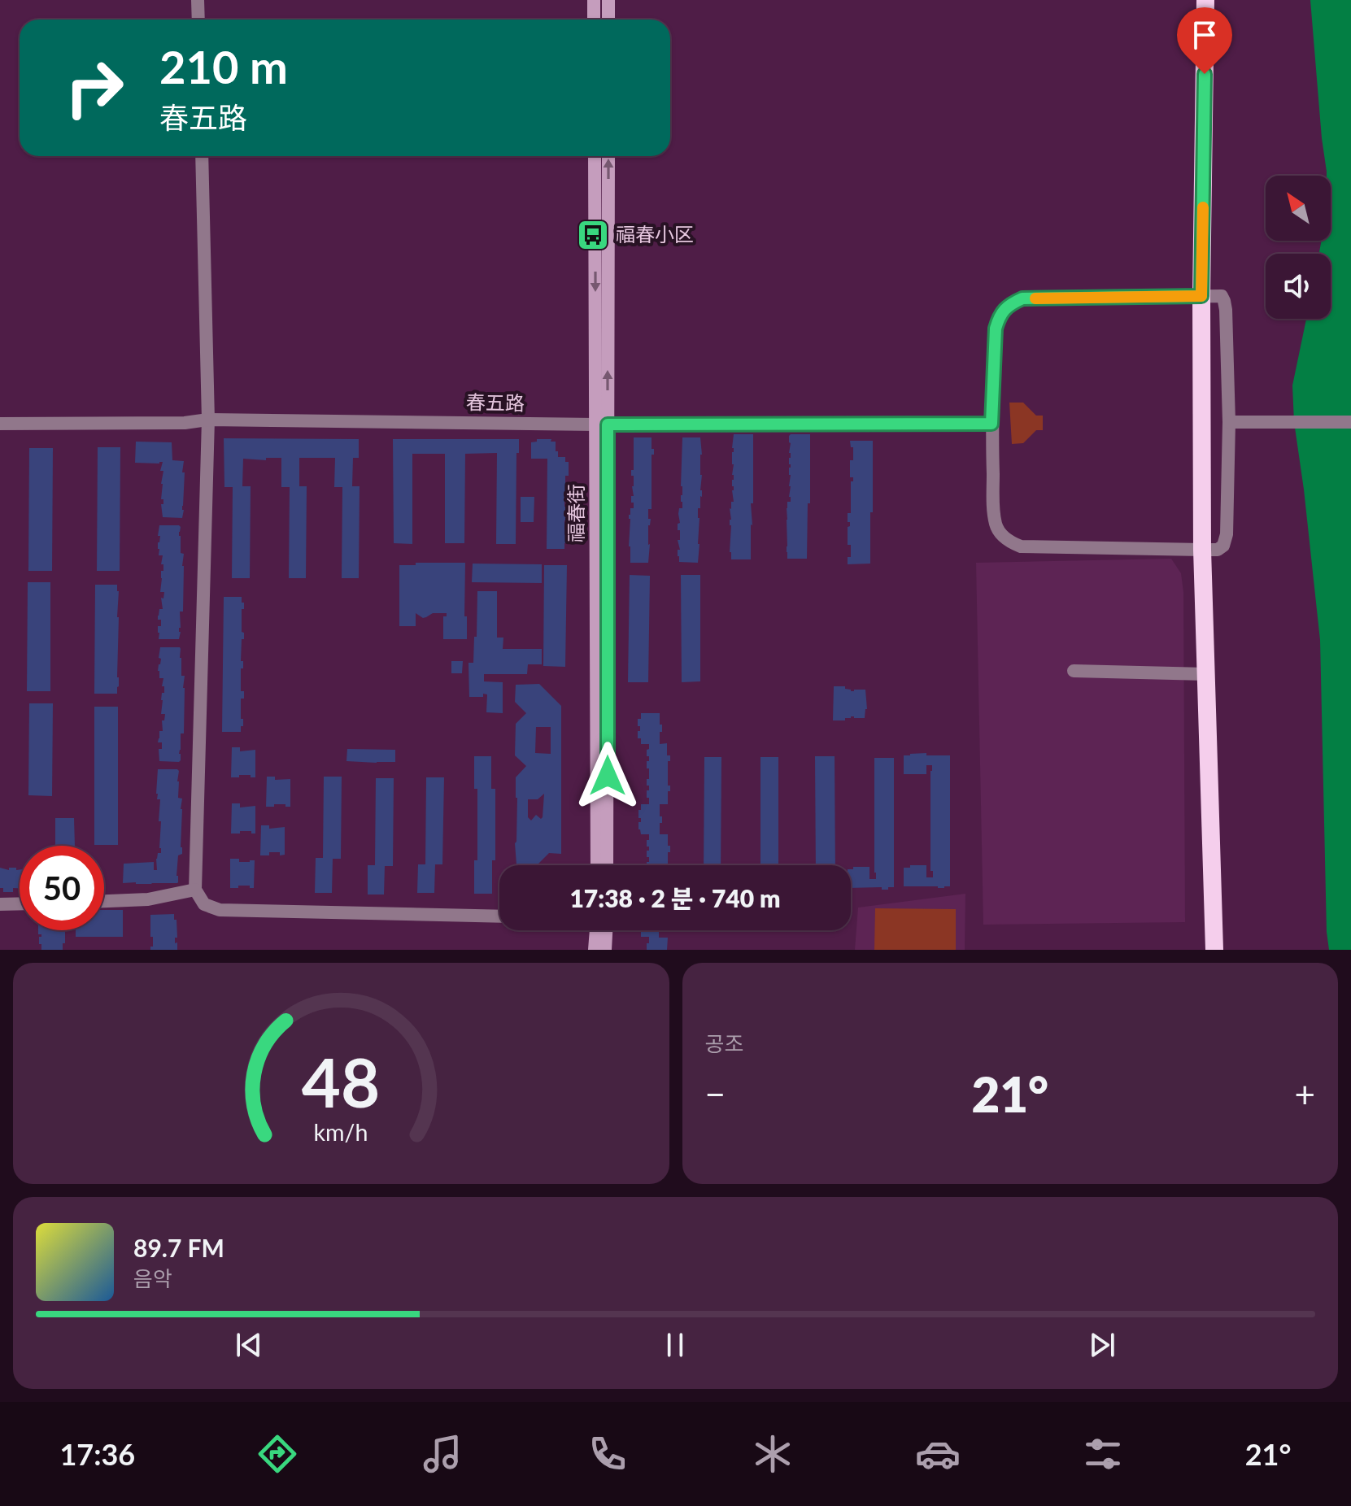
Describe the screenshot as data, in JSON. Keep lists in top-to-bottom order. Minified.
{"streets":{"main road":["福春街"],"street":["春五路"]},"crossings":[["春五路","福春街"]],"places":{"bus stop":["福春小区"]},"north":"top left","page":{"turn":["210 m","春五路"],"limit":"50","trip":"17:38 · 2 분 · 740 m","tile":"공조","heat":["−","21°","+"],"song":["89.7 FM","음악"],"tabs":["17:36","21°"],"gauge":["48","km/h"]}}
